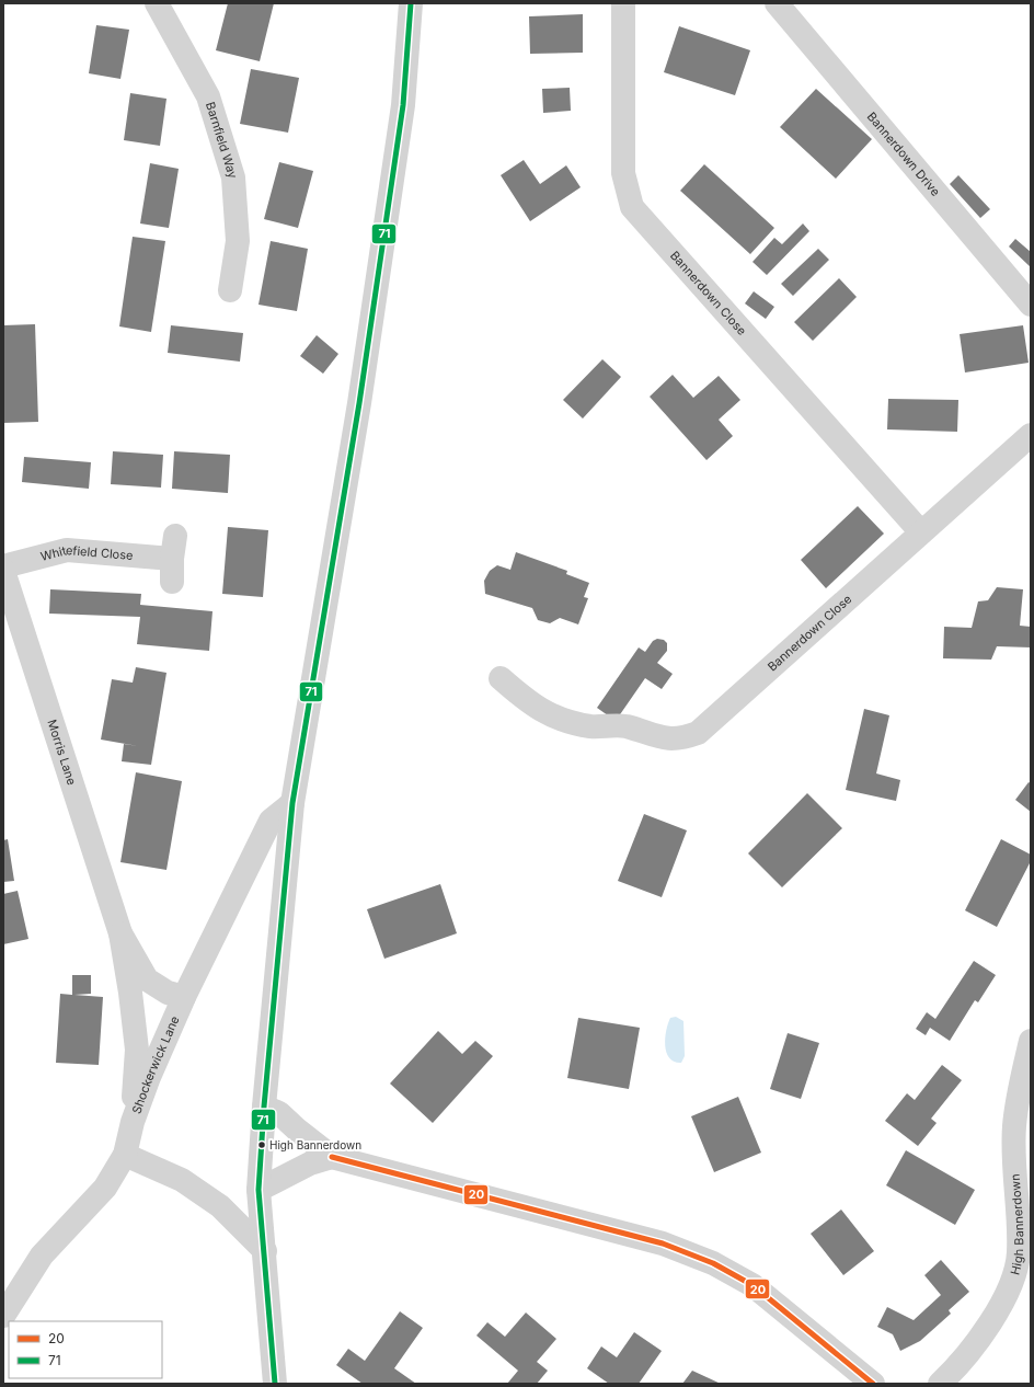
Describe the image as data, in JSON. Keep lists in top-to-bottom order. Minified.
{"streets":{"street":["Barnfield Way","Bannerdown Drive","Bannerdown Close","Whitefield Close","Morris Lane","Shockerwick Lane","High Bannerdown"]},"crossings":[["Morris Lane","Shockerwick Lane"]],"places":["High Bannerdown"],"lines":["transit line 71","transit line 20"],"legend":["20","71"]}
